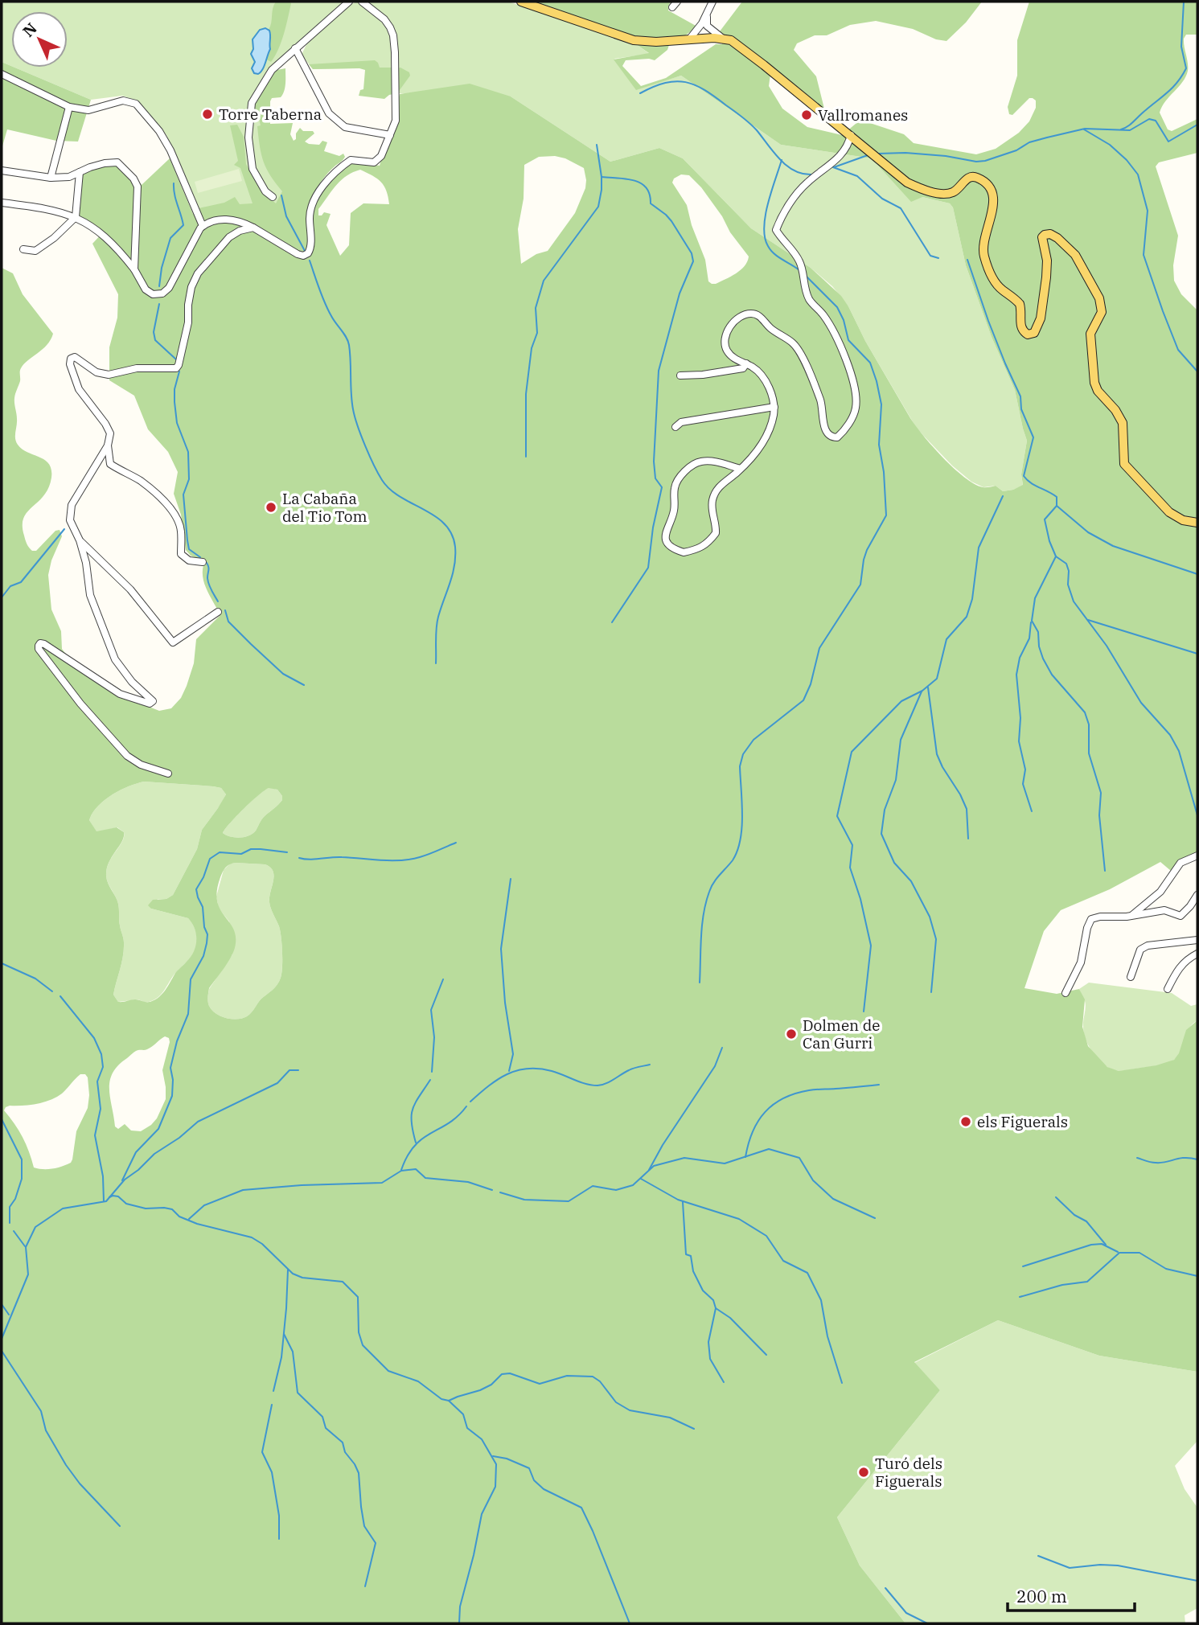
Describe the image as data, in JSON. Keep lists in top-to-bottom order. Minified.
{"places":["Torre Taberna","Vallromanes","La Cabaña del Tio Tom","Dolmen de Can Gurri","els Figuerals","Turó dels Figuerals"],"scale_bar":"200 m","north":"top left"}
